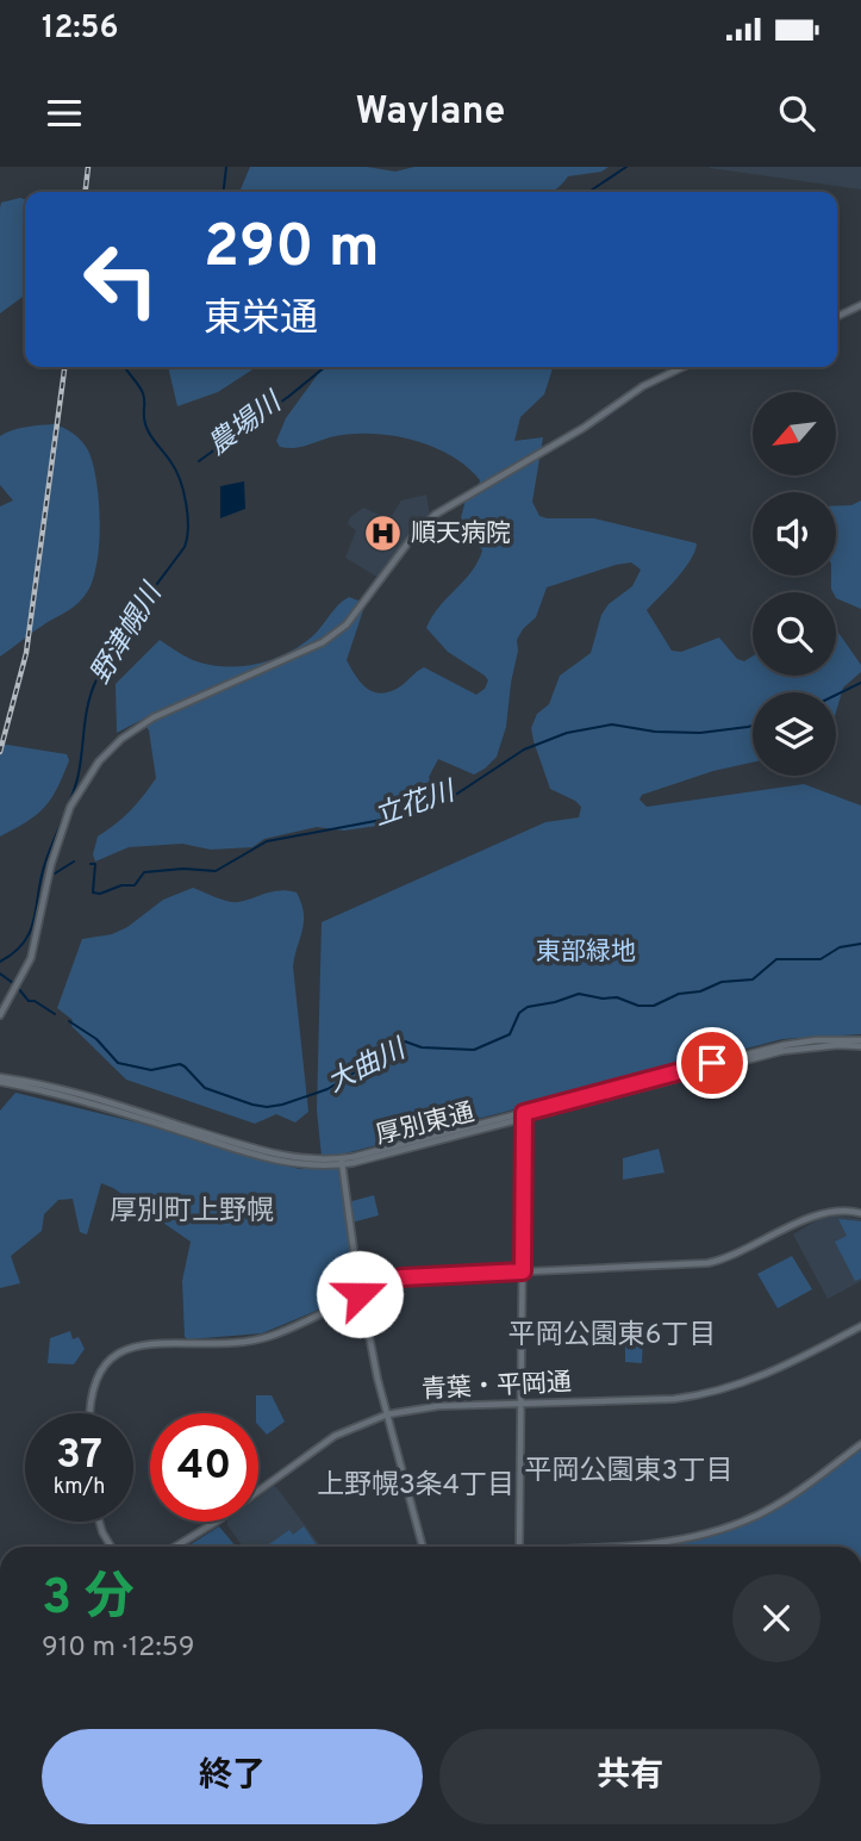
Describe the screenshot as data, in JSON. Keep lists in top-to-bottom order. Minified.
{"streets":{"street":["厚別東通","青葉・平岡通"]},"districts":["厚別町上野幌","平岡公園東6丁目","平岡公園東3丁目","上野幌3条4丁目"],"water":["農場川","野津幌川","立花川","大曲川"],"parks":["東部緑地"],"places":{"hospital":["順天病院"]},"north":"bottom left","page":{"status":"12:56","header":"Waylane","turn":["290 m","東栄通"],"speed":"37 km/h","limit":"40","heading":["3 分","910 m · 12:59"],"buttons":["終了","共有"]}}
